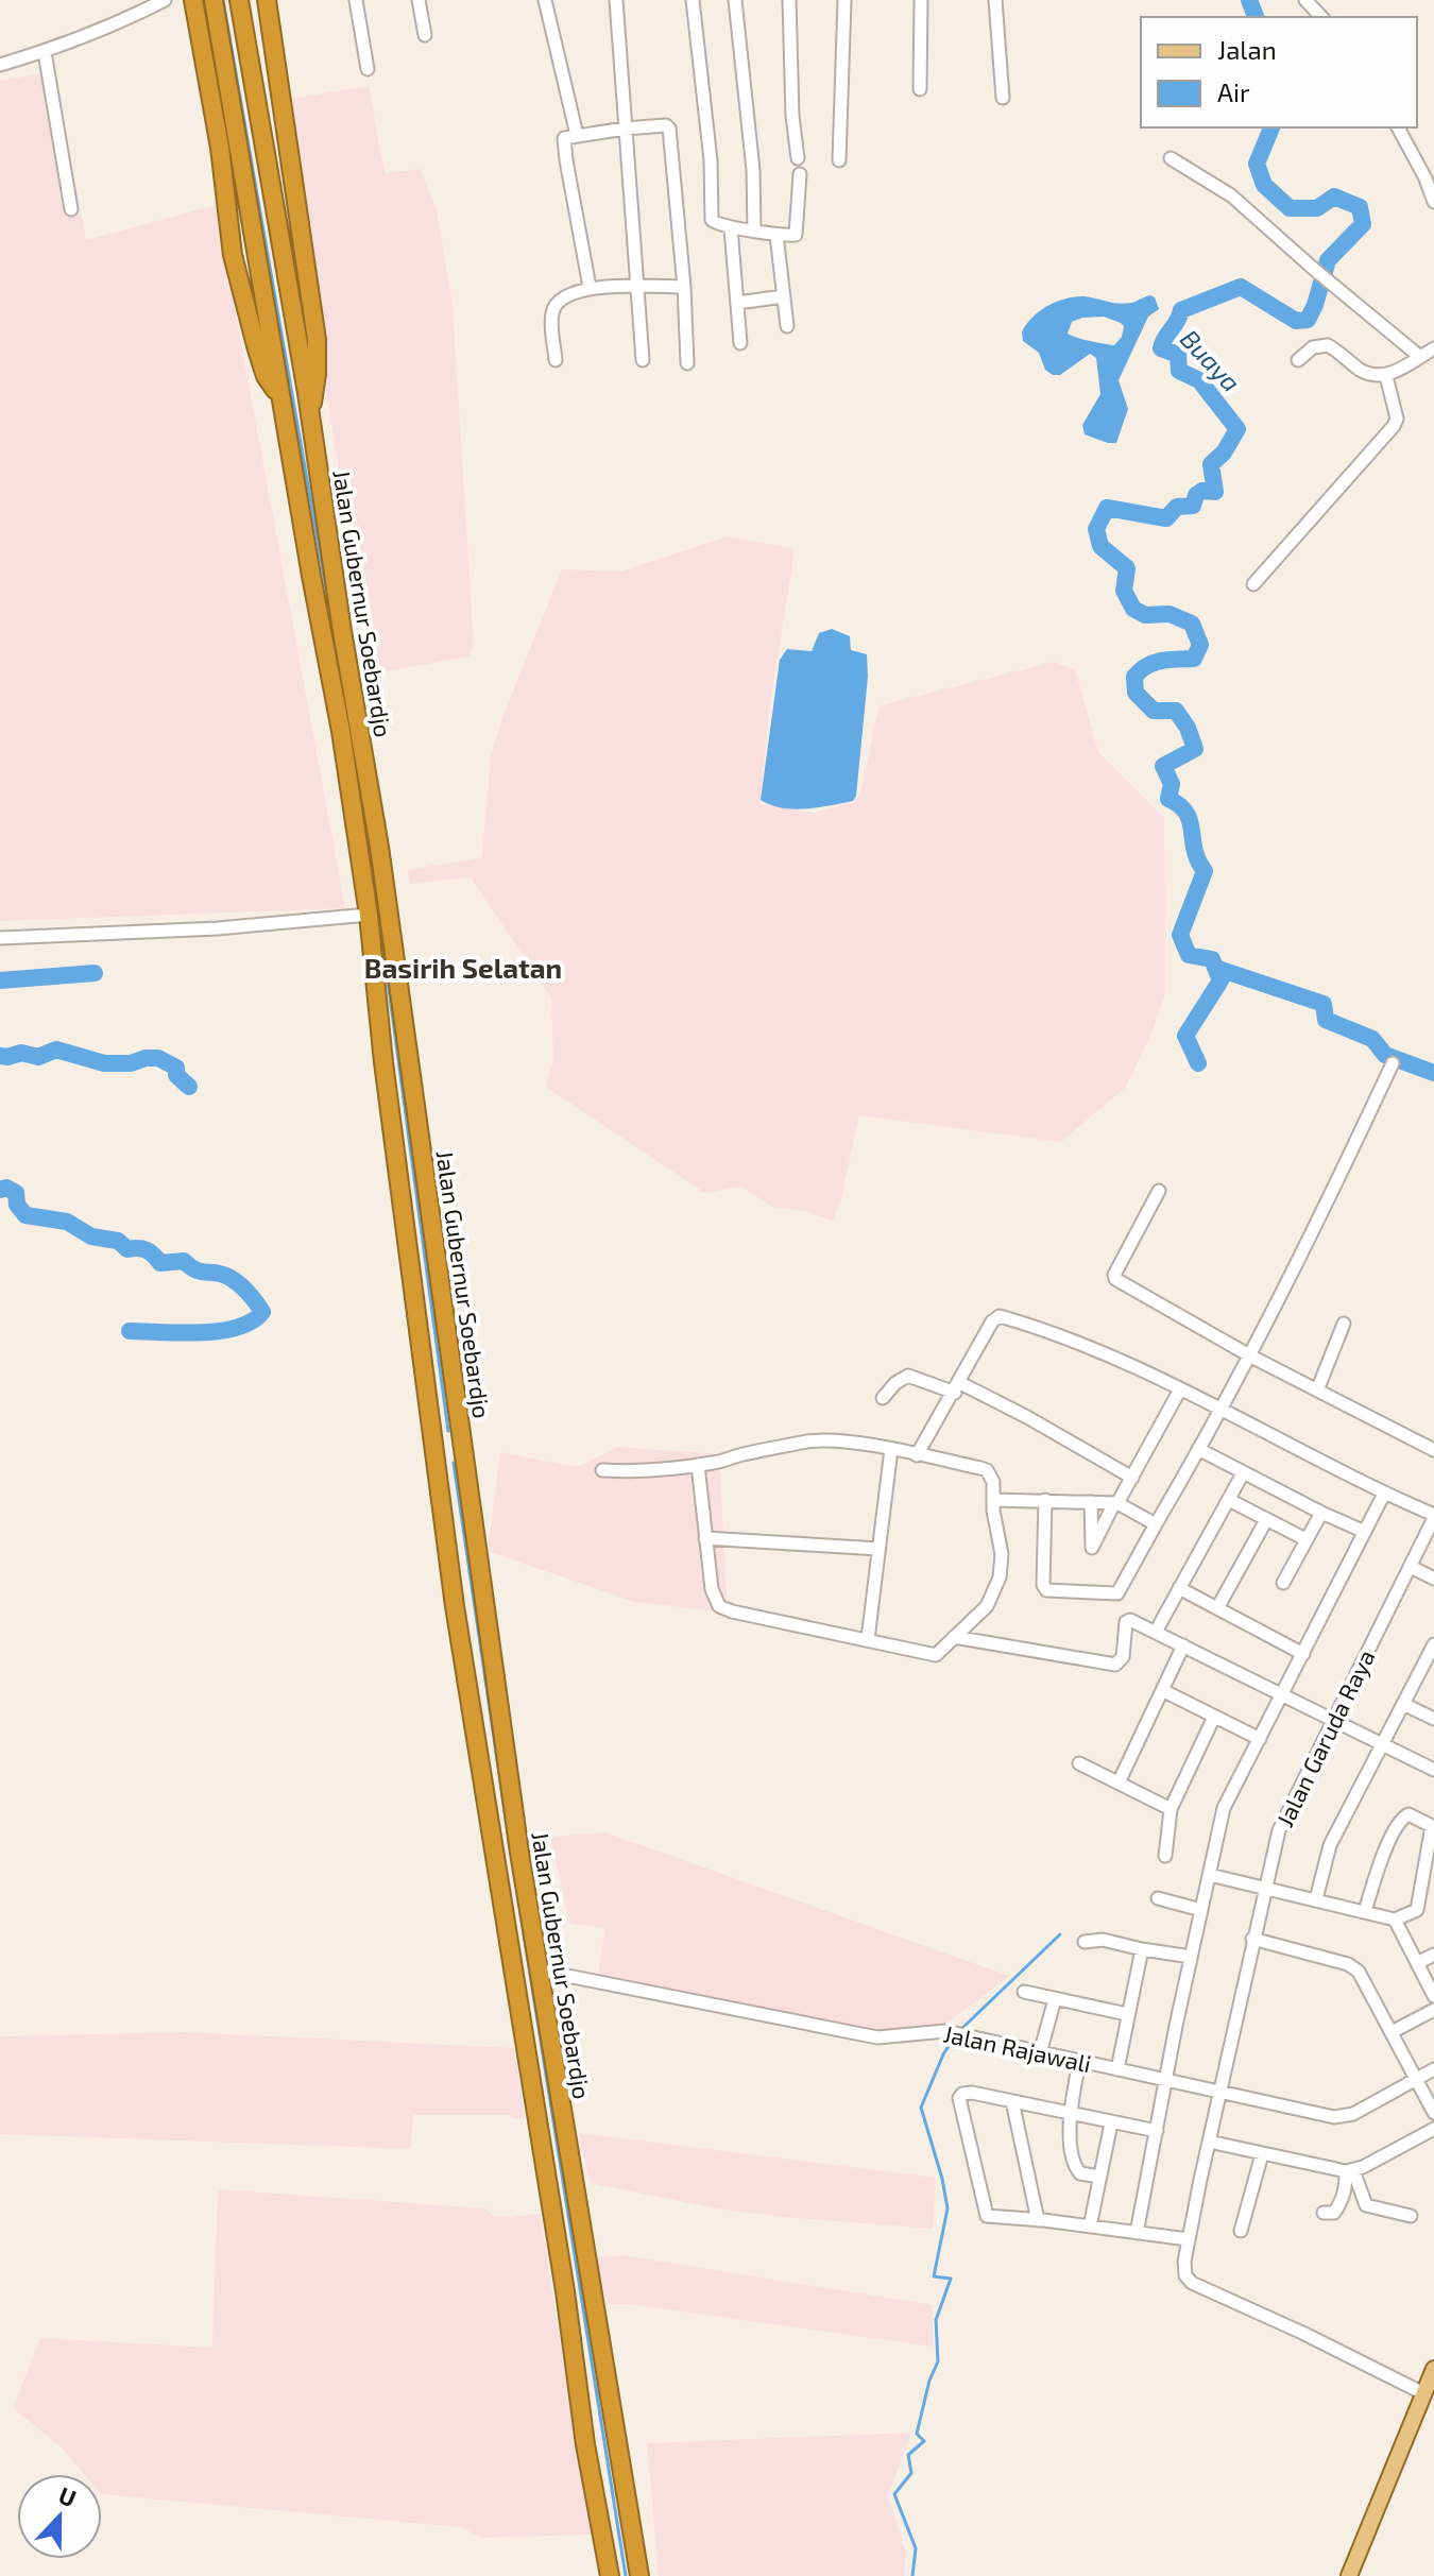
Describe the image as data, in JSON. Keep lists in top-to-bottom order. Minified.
{"streets":{"highway":["Jalan Gubernur Soebardjo"],"street":["Jalan Garuda Raya","Jalan Rajawali"]},"crossings":[["Jalan Gubernur Soebardjo","Jalan Rajawali"],["Jalan Garuda Raya","Jalan Rajawali"]],"districts":["Basirih Selatan"],"water":["Buaya"],"legend":["Jalan","Air"],"north":"top"}
